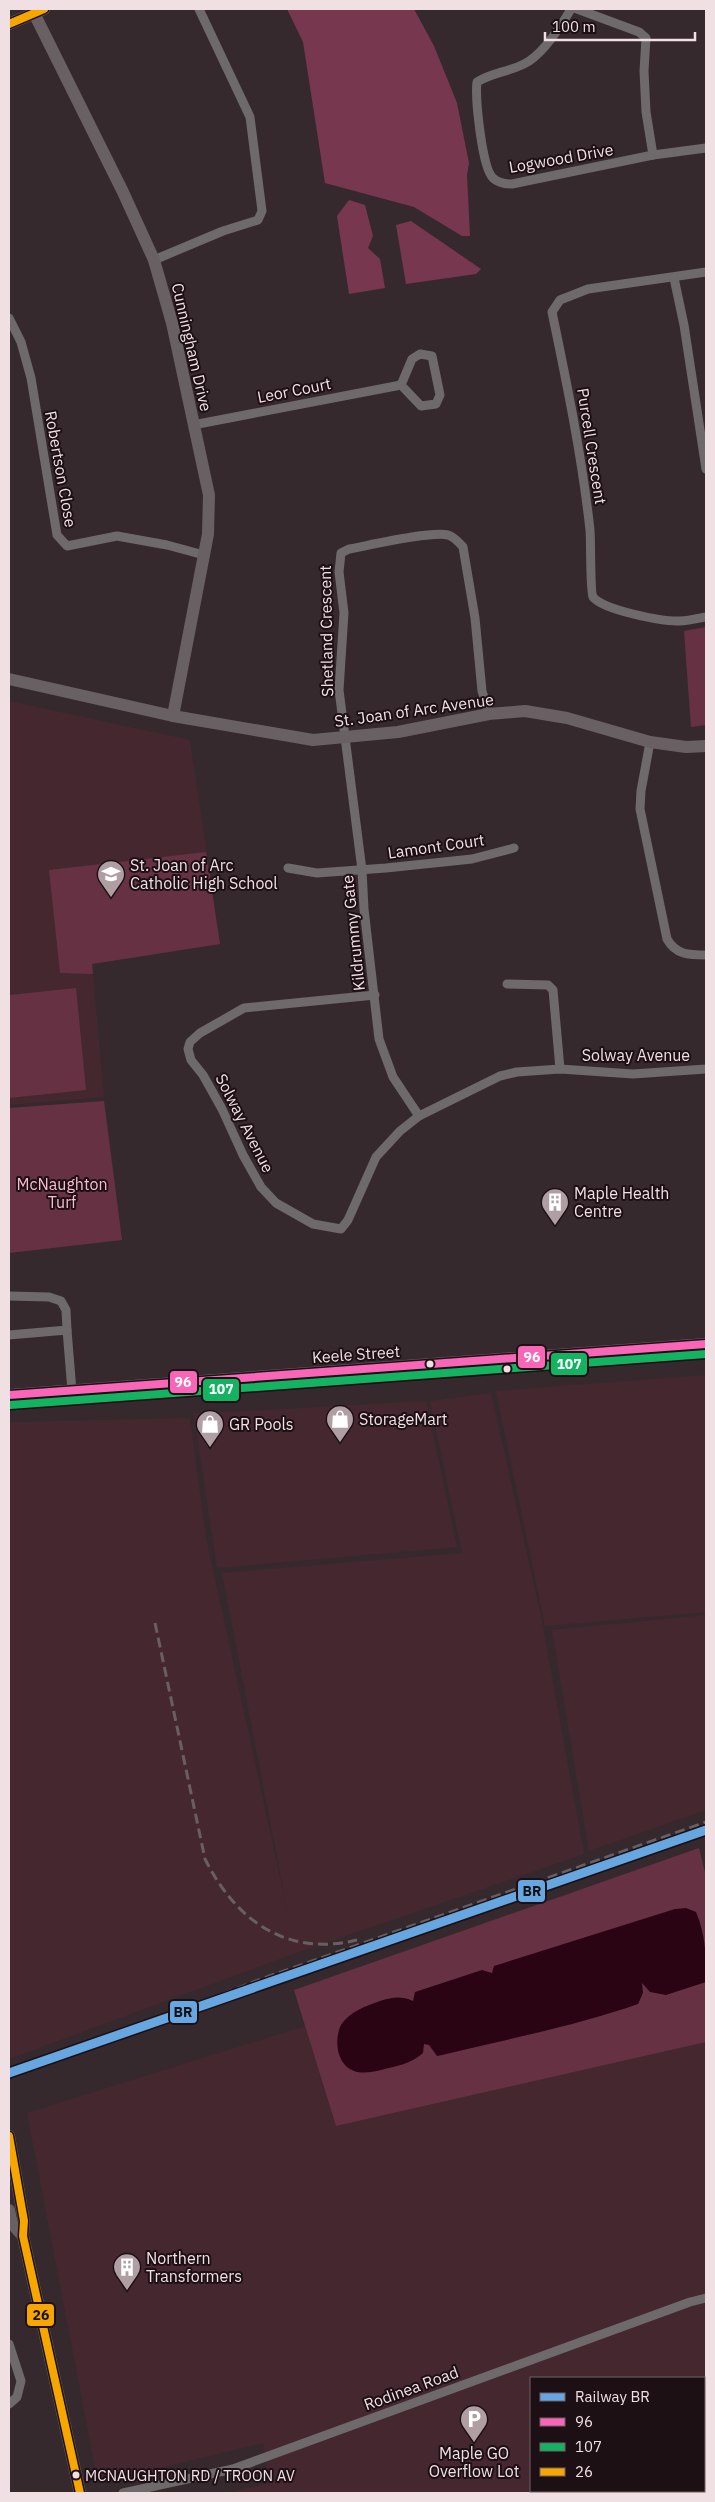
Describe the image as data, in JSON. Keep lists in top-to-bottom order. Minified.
{"streets":{"street":["Logwood Drive","Cunningham Drive","Leor Court","Purcell Crescent","Robertson Close","Shetland Crescent","St. Joan of Arc Avenue","Lamont Court","Kildrummy Gate","Solway Avenue","Keele Street","Rodinea Road"]},"crossings":[["Cunningham Drive","Leor Court"],["Cunningham Drive","Robertson Close"],["Cunningham Drive","St. Joan of Arc Avenue"],["Shetland Crescent","St. Joan of Arc Avenue"],["Shetland Crescent","Kildrummy Gate"],["St. Joan of Arc Avenue","Kildrummy Gate"],["Lamont Court","Kildrummy Gate"],["Kildrummy Gate","Solway Avenue"]],"parks":["McNaughton Turf"],"places":{"school or university":["St. Joan of Arc Catholic High School"],"building":["Maple Health Centre","Northern Transformers"],"shop":["StorageMart","GR Pools"],"parking":["Maple GO Overflow Lot"],"other":["MCNAUGHTON RD / TROON AV"]},"lines":["transit line 26","transit line 96","transit line 107","rail line BR"],"legend":["Railway BR","96","107","26"],"scale_bar":"100 m"}
